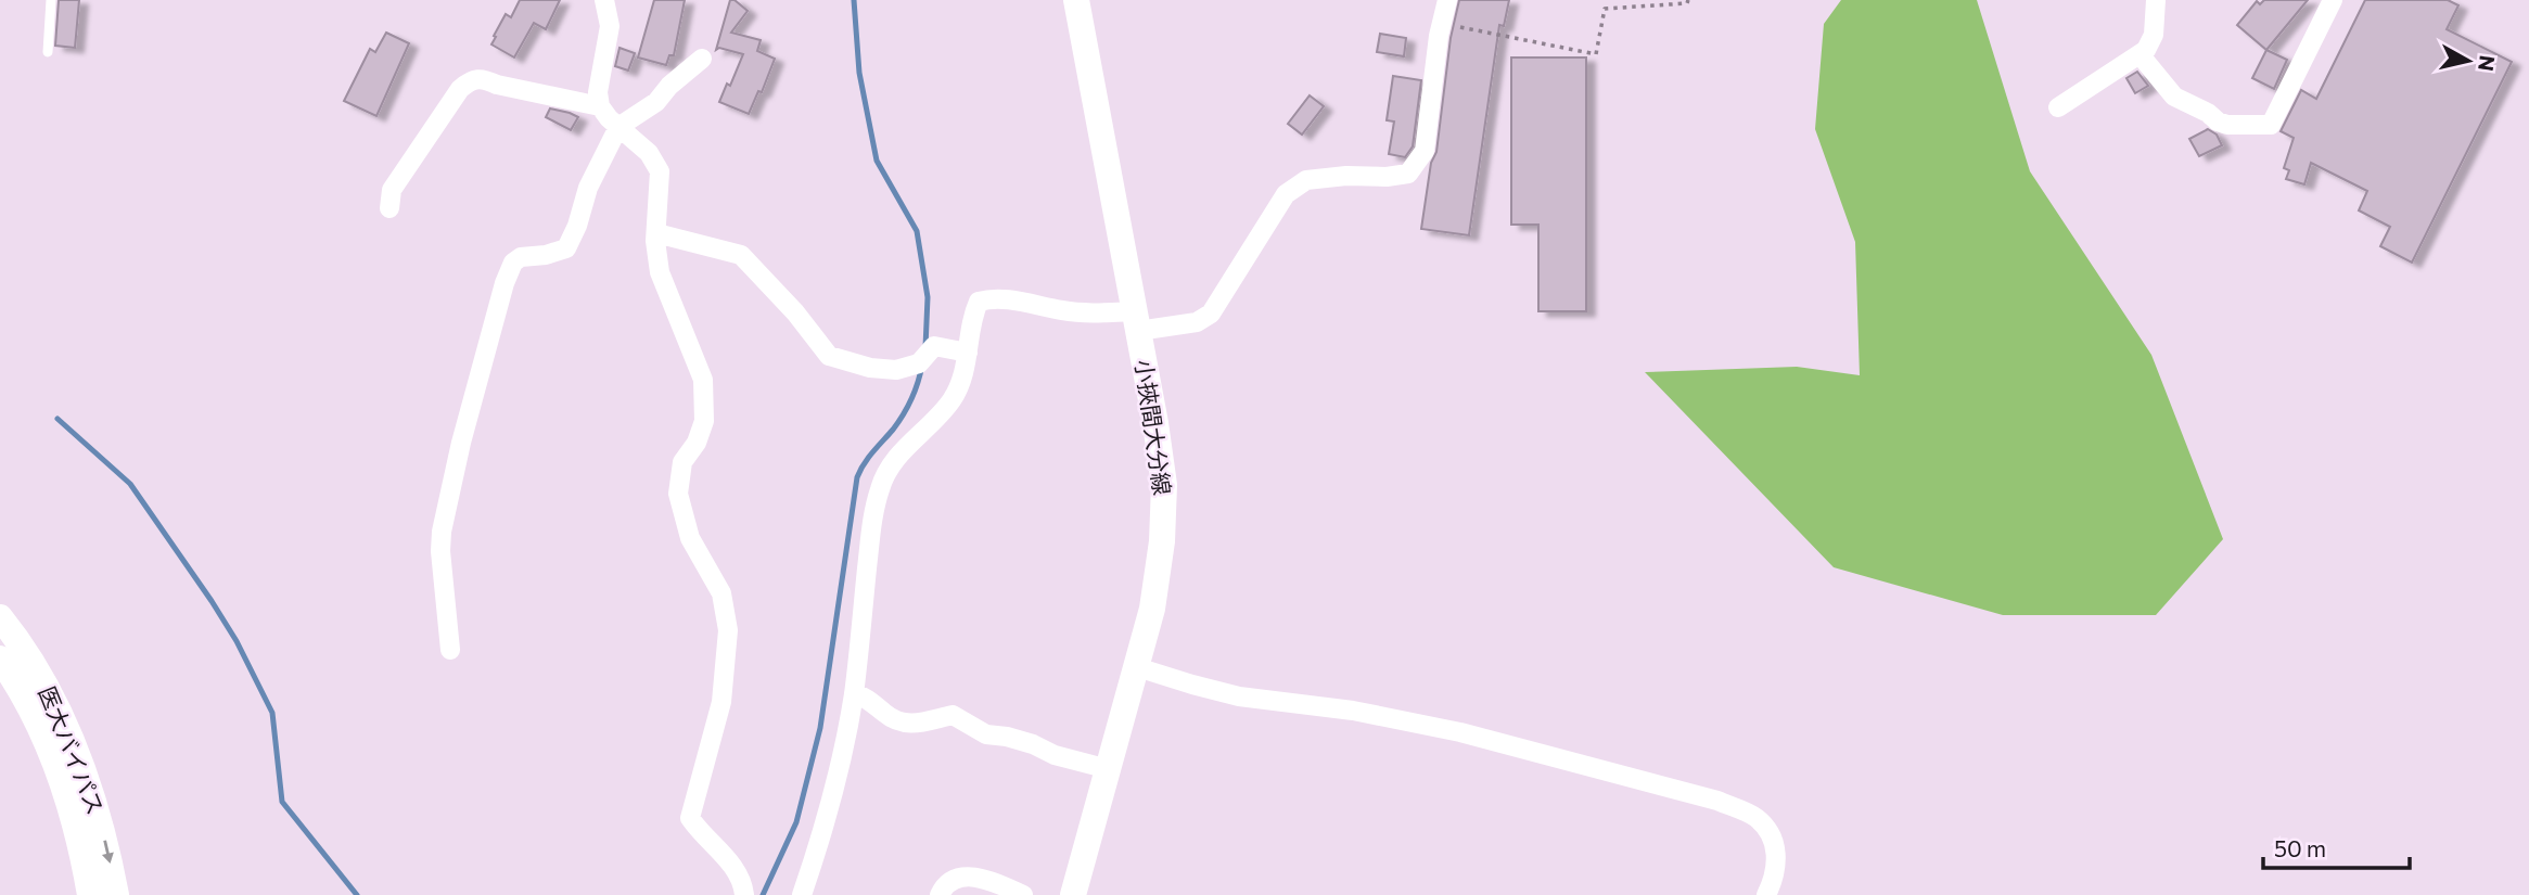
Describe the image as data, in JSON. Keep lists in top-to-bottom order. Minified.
{"streets":{"main road":["小挾間大分線","医大バイパス"]},"scale_bar":"50 m","north":"right"}
